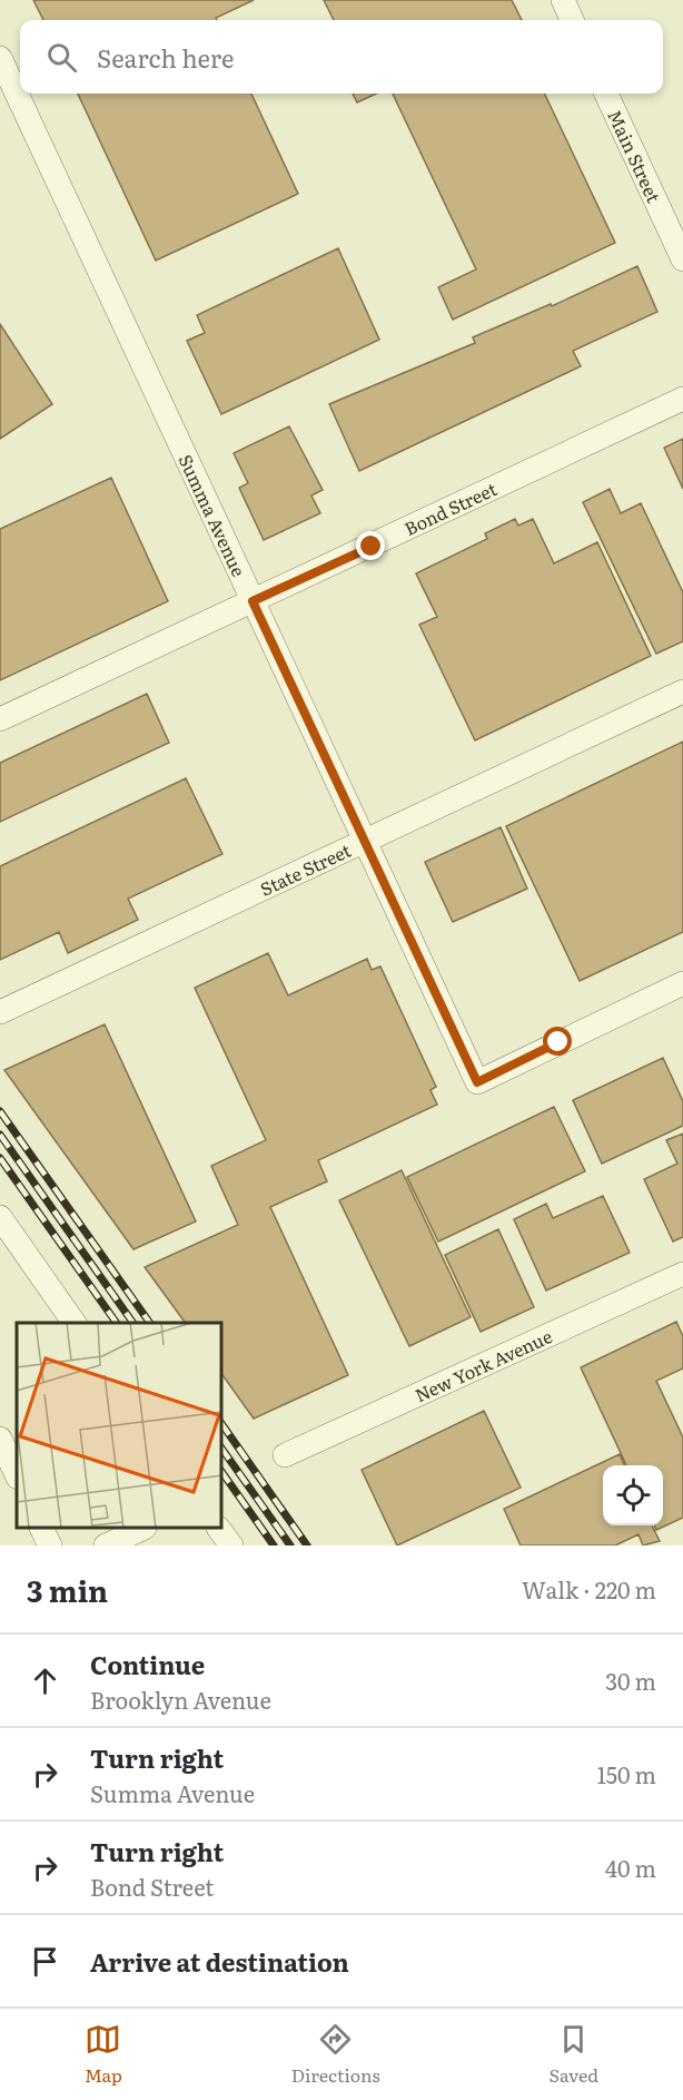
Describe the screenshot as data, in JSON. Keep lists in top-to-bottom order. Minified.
{"streets":{"street":["Main Street","Bond Street","Summa Avenue","State Street","New York Avenue"]},"crossings":[["Bond Street","Summa Avenue"],["Summa Avenue","State Street"]],"page":{"search":"Search here","heading":["3 min","Walk · 220 m"],"list":[["Continue","Brooklyn Avenue","30 m"],["Turn right","Summa Avenue","150 m"],["Turn right","Bond Street","40 m"],"Arrive at destination"],"nav":["Map","Directions","Saved"]}}
